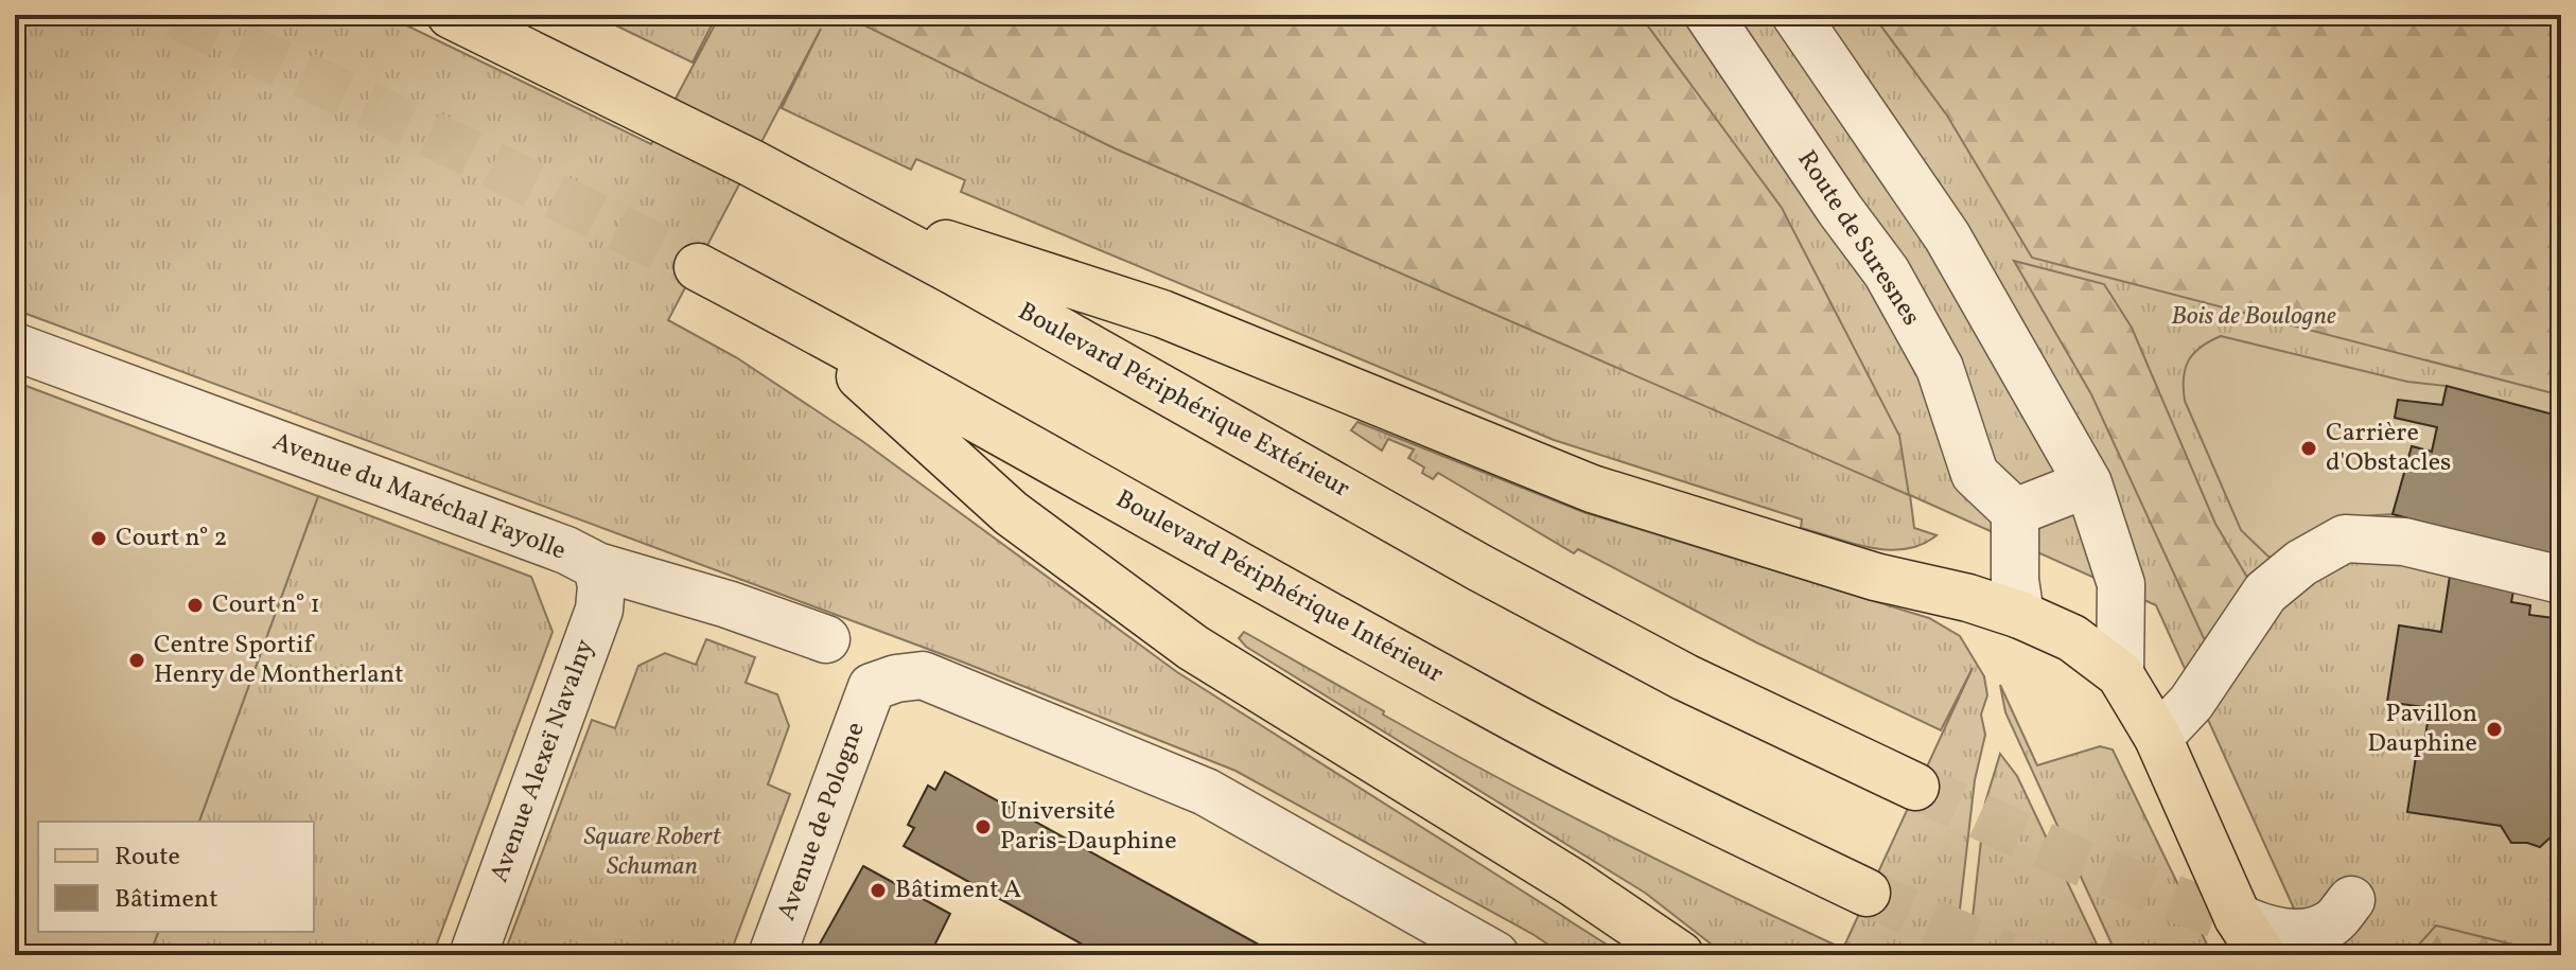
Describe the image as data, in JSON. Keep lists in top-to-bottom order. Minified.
{"streets":{"main road":["Boulevard Périphérique Extérieur","Boulevard Périphérique Intérieur"],"street":["Route de Suresnes","Avenue du Maréchal Fayolle","Avenue Alexeï Navalny","Avenue de Pologne"]},"crossings":[["Avenue du Maréchal Fayolle","Avenue Alexeï Navalny"]],"parks":["Bois de Boulogne","Square Robert Schuman"],"places":["Carrière d'Obstacles","Court n° 2","Court n° 1","Centre Sportif Henry de Montherlant","Pavillon Dauphine","Université Paris-Dauphine","Bâtiment A"],"legend":["Route","Bâtiment"]}
